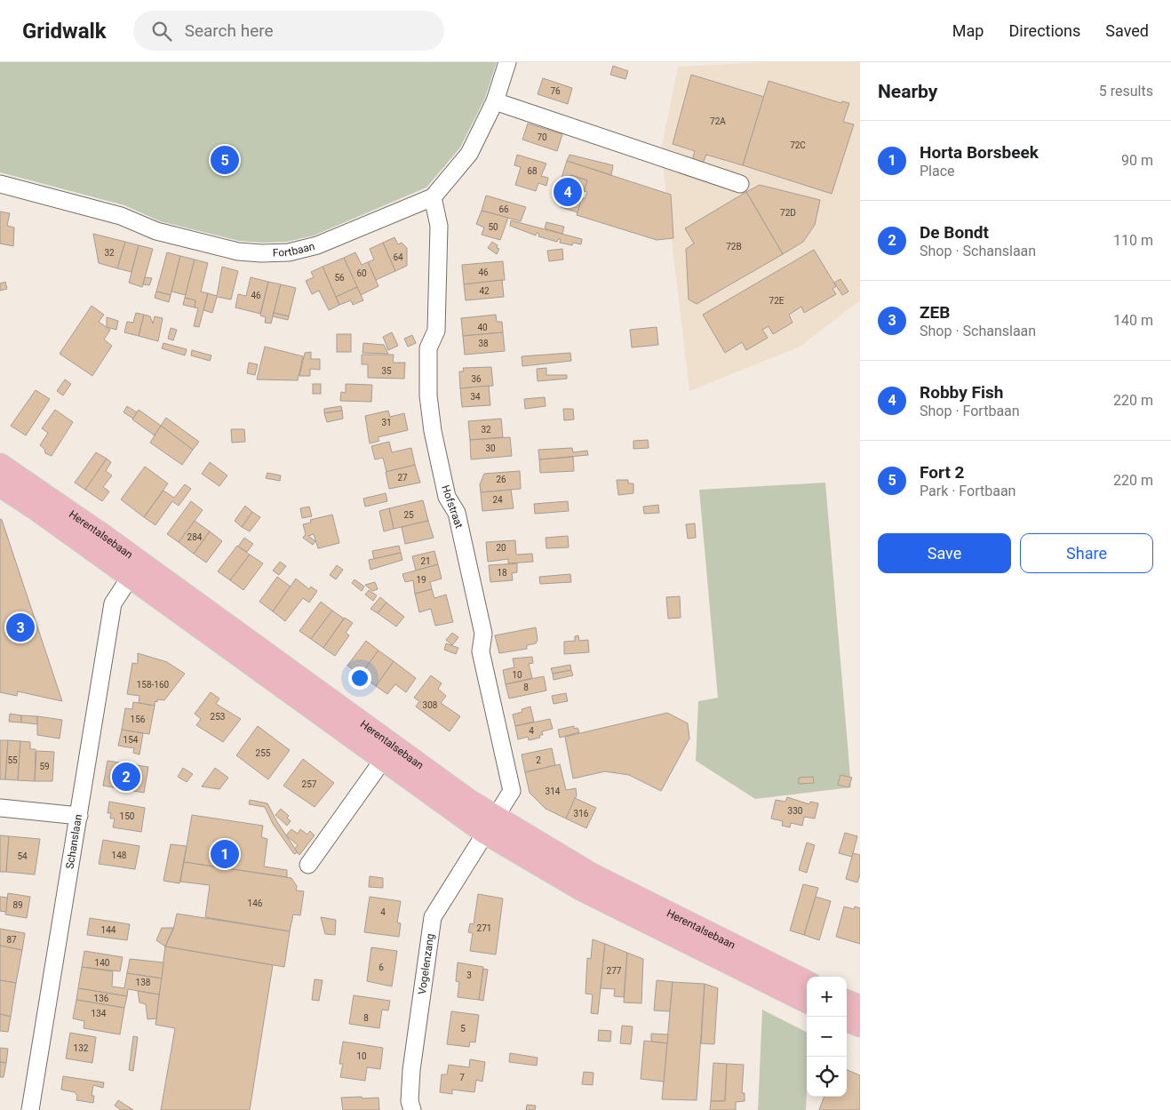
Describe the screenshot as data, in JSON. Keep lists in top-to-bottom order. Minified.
{"streets":{"main road":["Herentalsebaan"],"street":["Fortbaan","Hofstraat","Schanslaan","Vogelenzang"]},"crossings":[["Fortbaan","Hofstraat"],["Hofstraat","Herentalsebaan"],["Hofstraat","Vogelenzang"],["Herentalsebaan","Schanslaan"],["Herentalsebaan","Vogelenzang"]],"house_numbers":["76","72A","70","72C","68","66","72D","50","72B","32","64","46","60","56","42","46","72E","40","38","35","36","34","31","32","30","27","26","24","25","284","20","21","18","19","10","158-160","8","308","253","156","4","154","255","55","2","59","257","314","330","316","150","148","54","146","89","4","271","144","87","140","6","277","3","138","136","134","8","5","132","10","7"],"page":{"header":"Gridwalk","search":"Search here","nav":["Map","Directions","Saved"],"heading":["Nearby","5 results"],"list":[{"mark":"1","name":"Horta Borsbeek","note":"Place","value":"90 m"},{"mark":"2","name":"De Bondt","note":"Shop · Schanslaan","value":"110 m"},{"mark":"3","name":"ZEB","note":"Shop · Schanslaan","value":"140 m"},{"mark":"4","name":"Robby Fish","note":"Shop · Fortbaan","value":"220 m"},{"mark":"5","name":"Fort 2","note":"Park · Fortbaan","value":"220 m"}],"pins":["5","4","3","2","1"],"buttons":["Save","Share"],"map_buttons":["+","−"]}}
